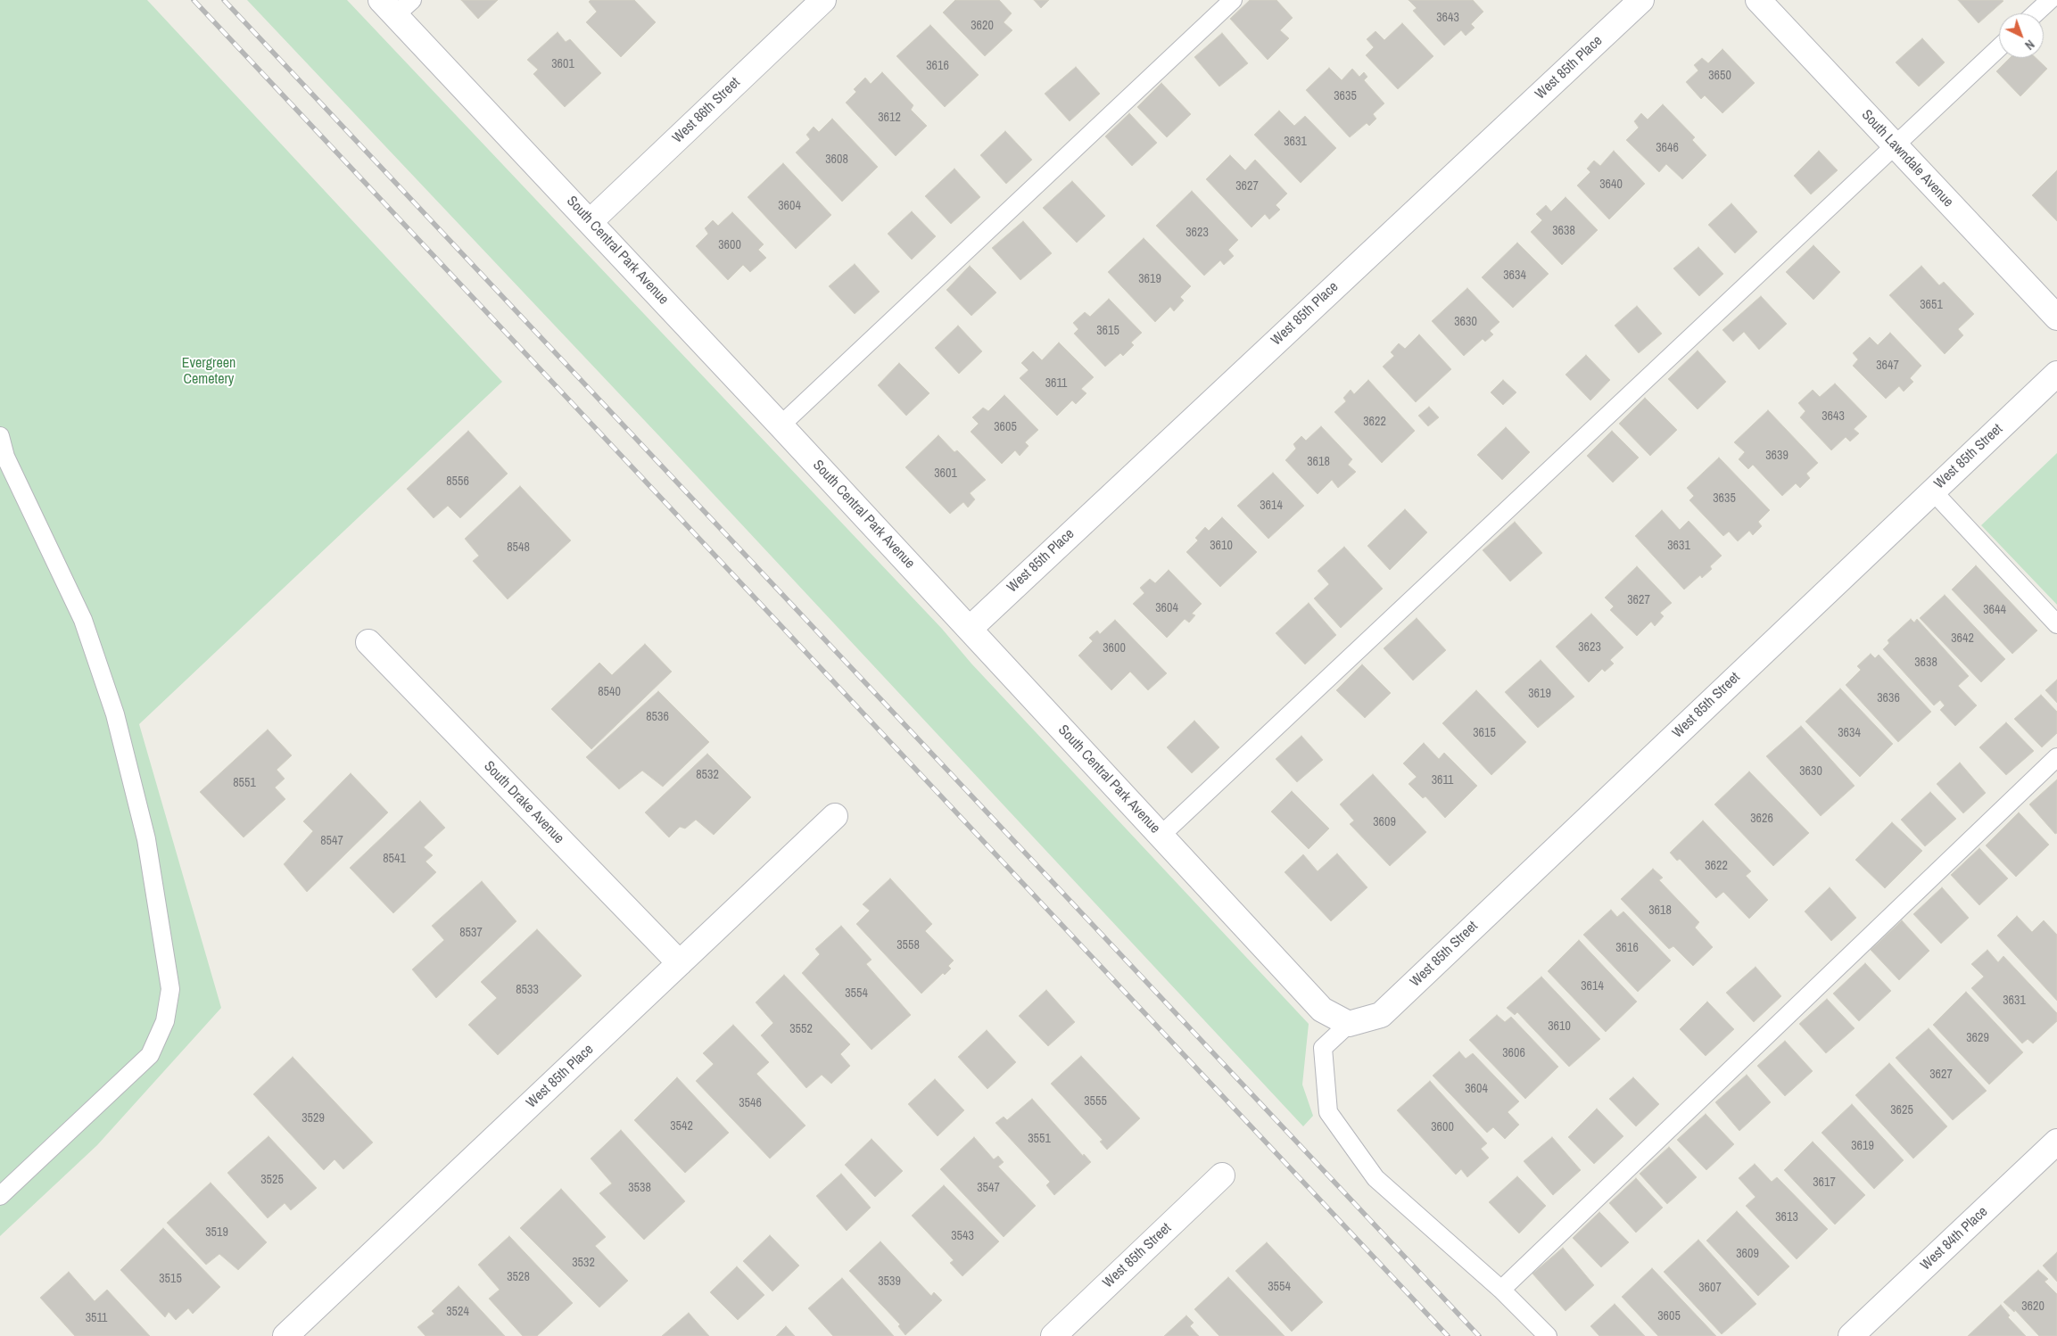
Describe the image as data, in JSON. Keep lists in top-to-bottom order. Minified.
{"streets":{"street":["West 85th Place","West 86th Street","South Lawndale Avenue","South Central Park Avenue","West 85th Street","South Drake Avenue","West 84th Place"]},"crossings":[["West 85th Place","South Central Park Avenue"],["West 85th Place","South Drake Avenue"],["West 86th Street","South Central Park Avenue"],["South Central Park Avenue","West 85th Street"]],"parks":["Evergreen Cemetery"],"house_numbers":["3643","3620","3601","3616","3650","3635","3612","3631","3646","3608","3640","3627","3604","3638","3623","3600","3634","3619","3651","3630","3615","3647","3611","3643","3622","3605","3639","3618","3601","8556","3635","3614","3610","3631","8548","3627","3604","3644","3642","3623","3600","3638","8540","3619","3636","8536","3615","3634","3630","8532","3611","8551","3626","3609","8547","8541","3622","3618","8537","3558","3616","3614","8533","3554","3631","3610","3552","3629","3606","3627","3604","3555","3546","3625","3529","3542","3600","3551","3619","3525","3617","3538","3547","3613","3519","3543","3609","3532","3528","3515","3539","3554","3607","3620","3524","3605","3511"],"north":"bottom right"}
